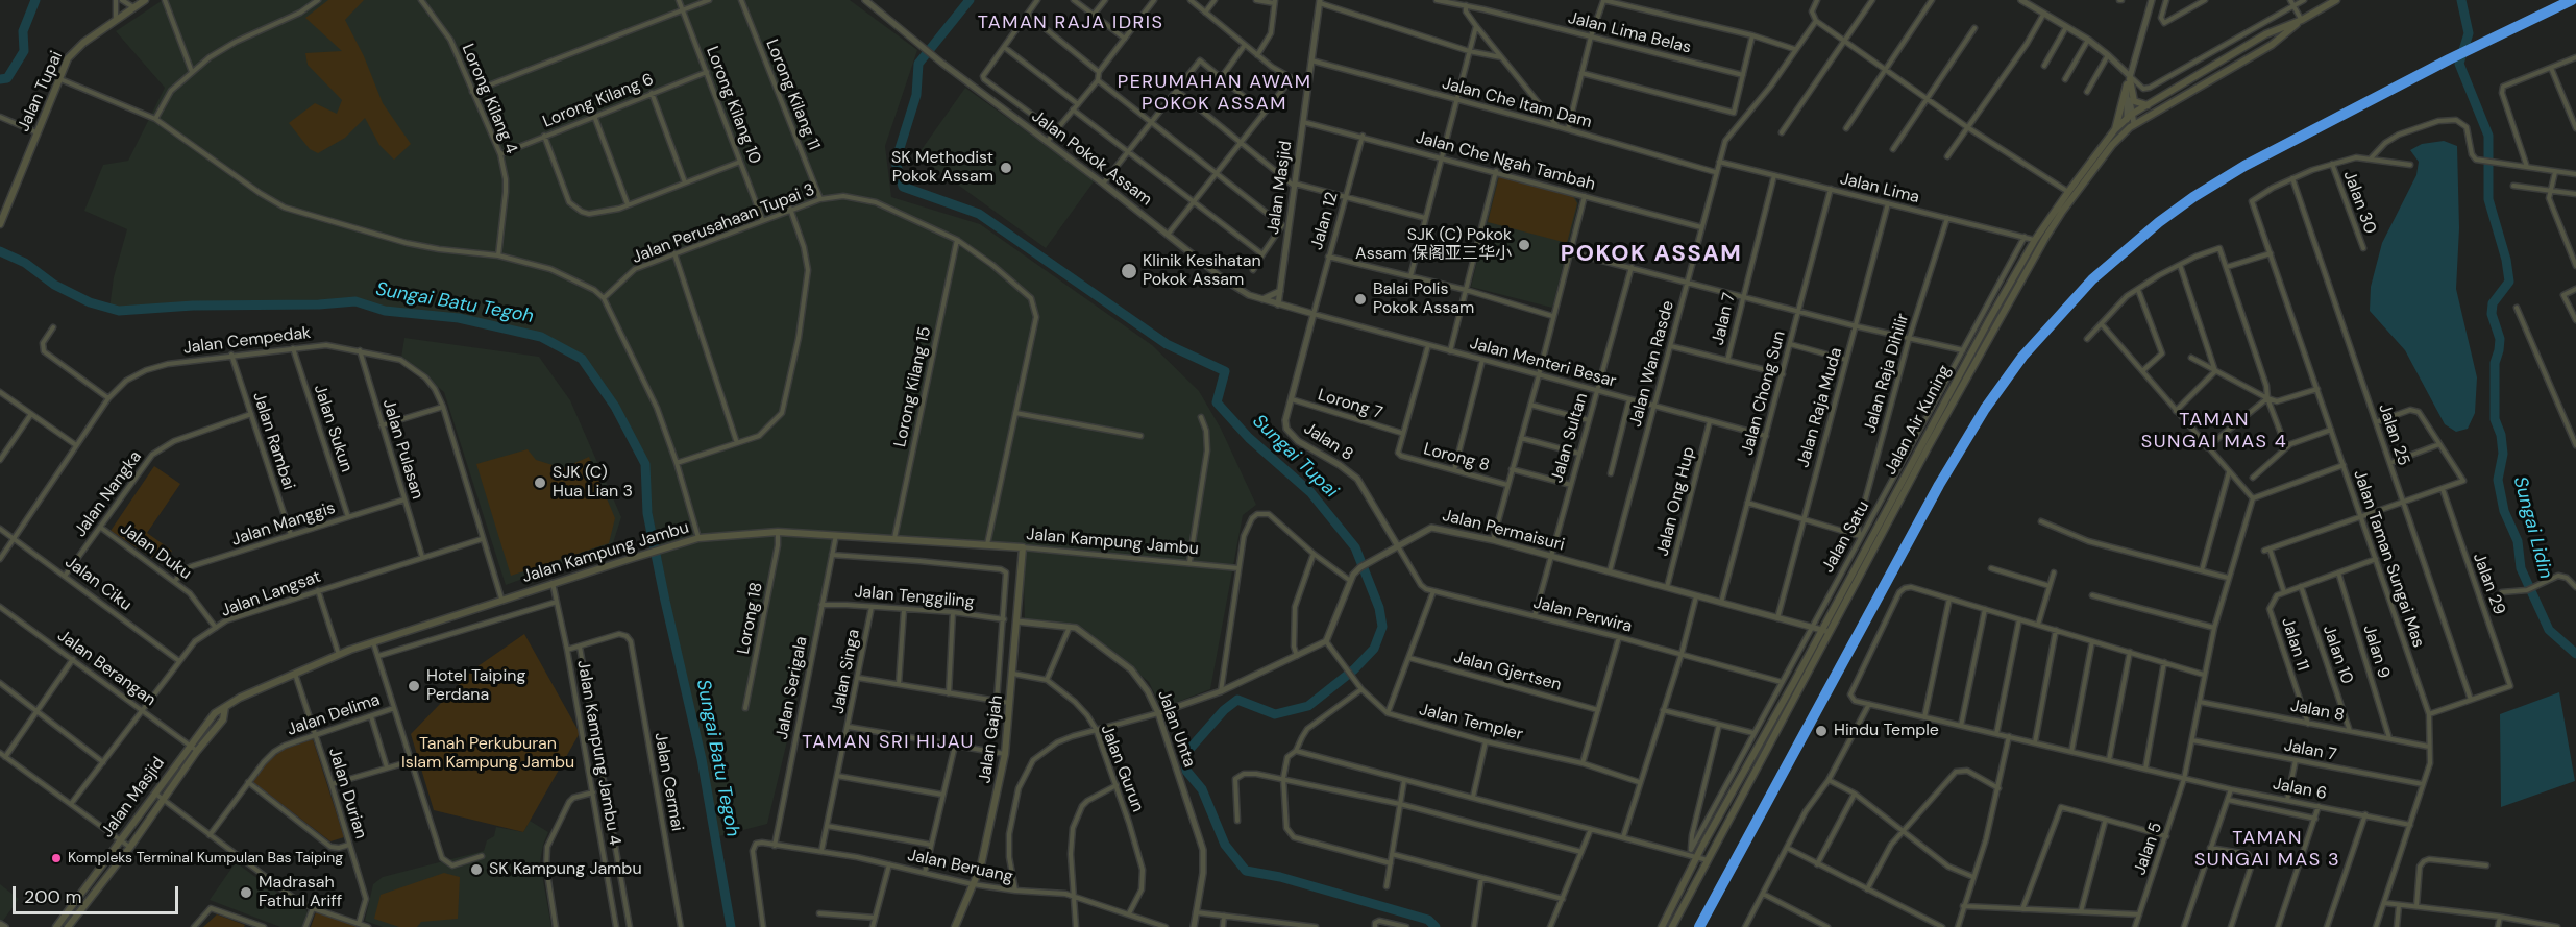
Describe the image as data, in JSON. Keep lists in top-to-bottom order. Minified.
{"streets":{"main road":["Jalan Tupai","Jalan Masjid","Jalan Air Kuning","Jalan Kampung Jambu","Jalan Gajah"],"street":["Jalan Lima Belas","Lorong Kilang 11","Lorong Kilang 4","Lorong Kilang 6","Jalan Che Itam Dam","Lorong Kilang 10","Jalan Pokok Assam","Jalan Che Ngah Tambah","Jalan Lima","Jalan 30","Jalan 12","Jalan Perusahaan Tupai 3","Jalan 7","Jalan Cempedak","Jalan Menteri Besar","Jalan Wan Rasde","Jalan Raja Dihilir","Lorong Kilang 15","Jalan Chong Sun","Lorong 7","Jalan Raja Muda","Jalan Sukun","Jalan 25","Jalan Sultan","Jalan Rambai","Jalan 8","Jalan Pulasan","Lorong 8","Jalan Nangka","Jalan Ong Hup","Jalan Manggis","Jalan Permaisuri","Jalan Satu","Jalan Duku","Jalan Taman Sungai Mas","Jalan Ciku","Jalan 29","Jalan Langsat","Jalan Tenggiling","Jalan Perwira","Lorong 18","Jalan 11","Jalan 9","Jalan 10","Jalan Berangan","Jalan Singa","Jalan Gjertsen","Jalan Serigala","Jalan Delima","Jalan Templer","Jalan Unta","Jalan Kampung Jambu 4","Jalan Gurun","Jalan Cermai","Jalan 6","Jalan Durian","Jalan 5","Jalan Beruang"]},"crossings":[["Lorong Kilang 11","Jalan Perusahaan Tupai 3"],["Lorong Kilang 4","Lorong Kilang 6"],["Lorong Kilang 6","Lorong Kilang 10"],["Jalan Che Itam Dam","Jalan Masjid"],["Jalan Che Itam Dam","Jalan Wan Rasde"],["Lorong Kilang 10","Jalan Perusahaan Tupai 3"],["Jalan Pokok Assam","Jalan Masjid"],["Jalan Pokok Assam","Jalan 12"],["Jalan Pokok Assam","Jalan Menteri Besar"],["Jalan Pokok Assam","Jalan 8"],["Jalan Che Ngah Tambah","Jalan Masjid"],["Jalan Che Ngah Tambah","Jalan 12"],["Jalan Che Ngah Tambah","Jalan Wan Rasde"],["Jalan Masjid","Jalan Kampung Jambu"],["Jalan Masjid","Jalan Berangan"],["Jalan Lima","Jalan 7"],["Jalan Lima","Jalan Wan Rasde"],["Jalan Lima","Jalan Raja Dihilir"],["Jalan Lima","Jalan Chong Sun"],["Jalan Lima","Jalan Raja Muda"],["Jalan Lima","Jalan Air Kuning"],["Jalan Lima","Jalan Satu"],["Jalan 12","Jalan Menteri Besar"],["Jalan 12","Jalan 8"],["Jalan Perusahaan Tupai 3","Lorong Kilang 15"],["Jalan Perusahaan Tupai 3","Jalan Kampung Jambu"],["Jalan 7","Jalan Taman Sungai Mas"],["Jalan 7","Jalan 5"],["Jalan Cempedak","Jalan Sukun"],["Jalan Cempedak","Jalan Rambai"],["Jalan Cempedak","Jalan Pulasan"],["Jalan Cempedak","Jalan Kampung Jambu"],["Jalan Cempedak","Jalan Ciku"],["Jalan Cempedak","Jalan Langsat"],["Jalan Menteri Besar","Jalan Wan Rasde"],["Jalan Menteri Besar","Jalan Chong Sun"],["Jalan Menteri Besar","Jalan Sultan"],["Jalan Menteri Besar","Jalan 8"],["Jalan Menteri Besar","Lorong 8"],["Jalan Menteri Besar","Jalan Ong Hup"],["Jalan Wan Rasde","Jalan Permaisuri"],["Jalan Raja Dihilir","Jalan Satu"],["Lorong Kilang 15","Jalan Kampung Jambu"],["Jalan Chong Sun","Jalan Permaisuri"],["Lorong 7","Jalan 8"],["Lorong 7","Lorong 8"],["Jalan Raja Muda","Jalan Permaisuri"],["Jalan Air Kuning","Jalan Permaisuri"],["Jalan Air Kuning","Jalan Satu"],["Jalan Sukun","Jalan Manggis"],["Jalan 25","Jalan Taman Sungai Mas"],["Jalan 25","Jalan 29"],["Jalan Sultan","Jalan Permaisuri"],["Jalan Sultan","Jalan Perwira"],["Jalan Rambai","Jalan Nangka"],["Jalan Rambai","Jalan Manggis"],["Jalan 8","Jalan Permaisuri"],["Jalan 8","Jalan Taman Sungai Mas"],["Jalan 8","Jalan 11"],["Jalan 8","Jalan 9"],["Jalan 8","Jalan 10"],["Jalan 8","Jalan 5"],["Jalan Pulasan","Jalan Manggis"],["Jalan Pulasan","Jalan Langsat"],["Jalan Nangka","Jalan Duku"],["Jalan Nangka","Jalan Ciku"],["Jalan Ong Hup","Jalan Permaisuri"],["Jalan Manggis","Jalan Duku"],["Jalan Permaisuri","Jalan Satu"],["Jalan Permaisuri","Jalan Templer"],["Jalan Satu","Jalan Perwira"],["Jalan Kampung Jambu","Lorong 18"],["Jalan Kampung Jambu","Jalan Berangan"],["Jalan Kampung Jambu","Jalan Serigala"],["Jalan Kampung Jambu","Jalan Gajah"],["Jalan Kampung Jambu","Jalan Kampung Jambu 4"],["Jalan Kampung Jambu","Jalan Durian"],["Jalan Duku","Jalan Langsat"],["Jalan Taman Sungai Mas","Jalan 6"],["Jalan Ciku","Jalan Langsat"],["Jalan Langsat","Jalan Berangan"],["Jalan Tenggiling","Jalan Singa"],["Jalan Tenggiling","Jalan Serigala"],["Jalan Tenggiling","Jalan Gajah"],["Jalan Singa","Jalan Beruang"],["Jalan Serigala","Jalan Gajah"],["Jalan Serigala","Jalan Beruang"],["Jalan Delima","Jalan Durian"],["Jalan Unta","Jalan Gajah"],["Jalan Gajah","Jalan Gurun"],["Jalan Gajah","Jalan Beruang"],["Jalan Gurun","Jalan Beruang"],["Jalan 6","Jalan 5"]],"districts":["TAMAN RAJA IDRIS","PERUMAHAN AWAM POKOK ASSAM","POKOK ASSAM","TAMAN SUNGAI MAS 4","TAMAN SRI HIJAU","TAMAN SUNGAI MAS 3"],"water":["Sungai Batu Tegoh","Sungai Tupai","Sungai Lidin"],"parks":["Tanah Perkuburan Islam Kampung Jambu"],"places":["SK Methodist Pokok Assam","SJK (C) Pokok Assam 保阁亚三华小","Klinik Kesihatan Pokok Assam","Balai Polis Pokok Assam","SJK (C) Hua Lian 3","Hotel Taiping Perdana","Hindu Temple","Kompleks Terminal Kumpulan Bas Taiping","SK Kampung Jambu","Madrasah Fathul Ariff"],"scale_bar":"200 m"}
